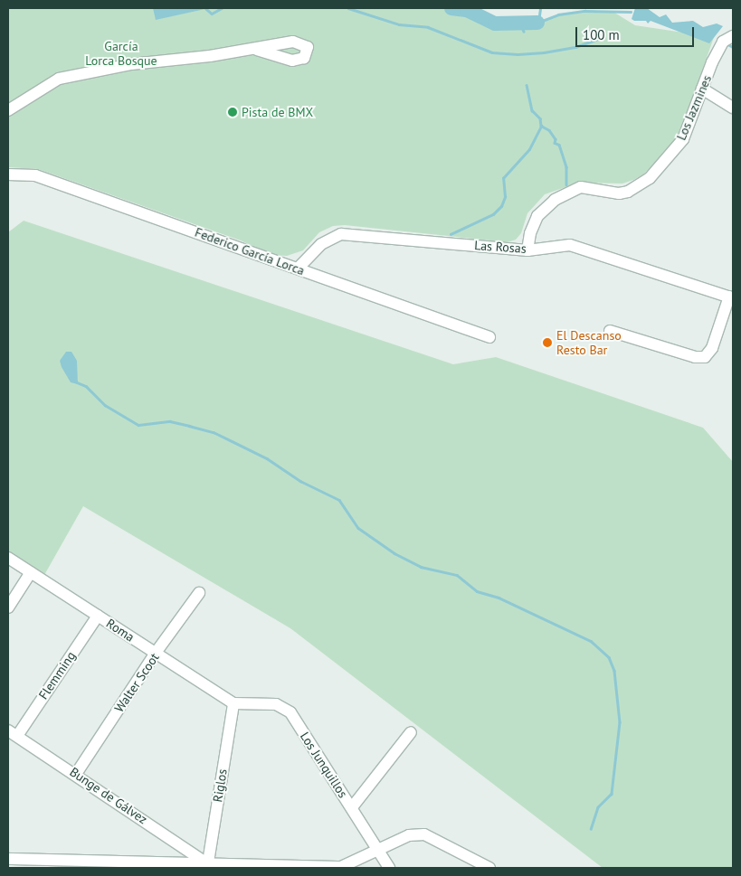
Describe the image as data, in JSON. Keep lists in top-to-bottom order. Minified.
{"streets":{"street":["Los Jazmines","Las Rosas","Federico García Lorca","Roma","Flemming","Walter Scoot","Los Junquillos","Riglos","Bunge de Gálvez"]},"crossings":[["Los Jazmines","Las Rosas"],["Las Rosas","Federico García Lorca"],["Roma","Flemming"],["Roma","Walter Scoot"],["Roma","Los Junquillos"],["Roma","Riglos"],["Flemming","Bunge de Gálvez"],["Walter Scoot","Bunge de Gálvez"],["Los Junquillos","Riglos"],["Riglos","Bunge de Gálvez"]],"parks":["García Lorca Bosque"],"places":["Pista de BMX","El Descanso Resto Bar"],"scale_bar":"100 m"}
